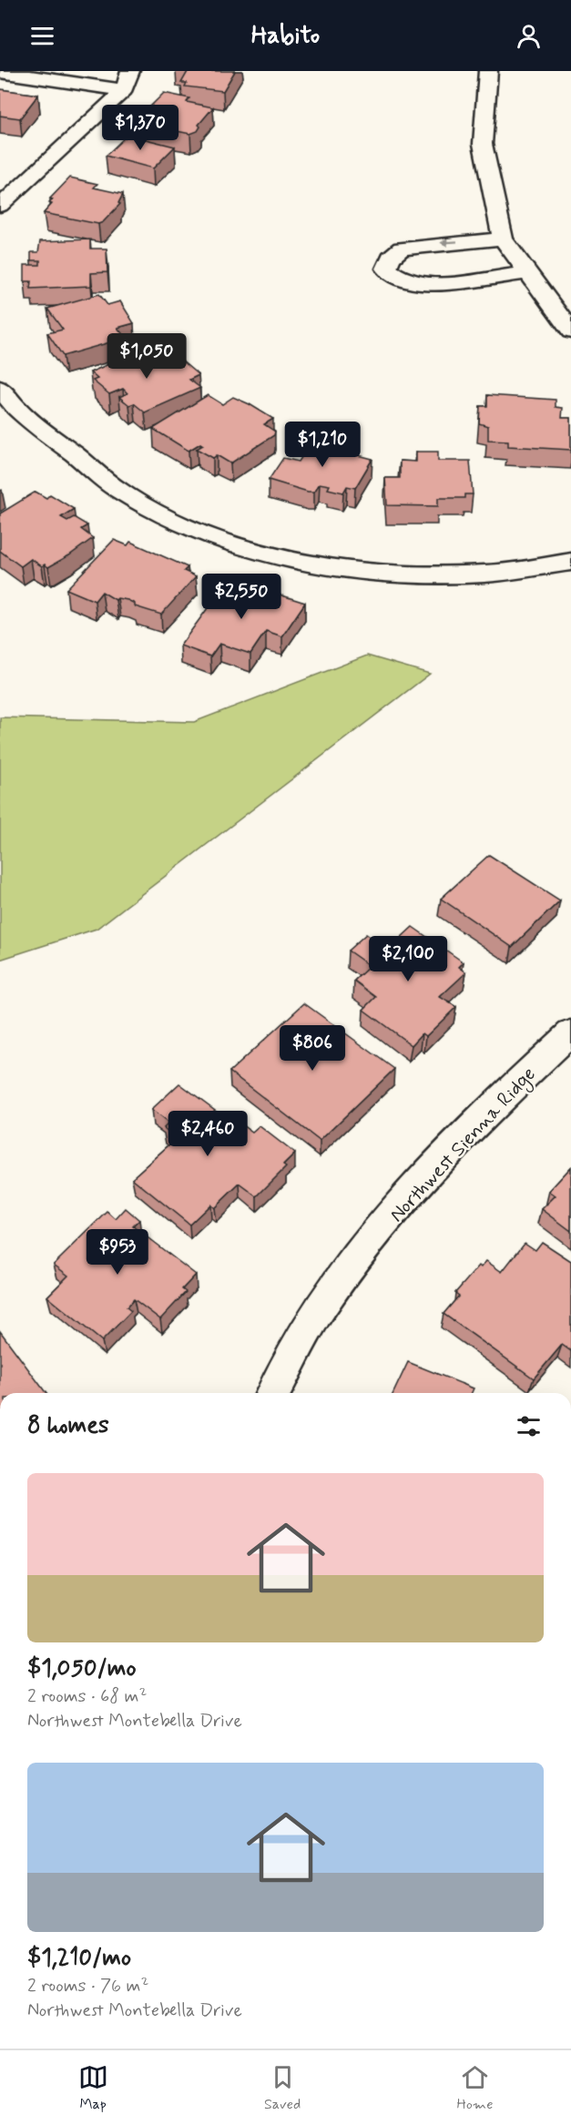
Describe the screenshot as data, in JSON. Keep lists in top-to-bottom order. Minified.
{"streets":{"street":["Northwest Sienna Ridge"]},"page":{"header":"Habito","price":["$1,370","$1,050","$1,210","$2,550","$2,100","$806","$2,460","$953"],"heading":"8 homes","list":[{"name":"$1,050/mo","note":"2 rooms · 68 m² · Northwest Montebella Drive"},{"name":"$1,210/mo","note":"2 rooms · 76 m² · Northwest Montebella Drive"}],"tabs":["Map","Saved","Home"]}}
